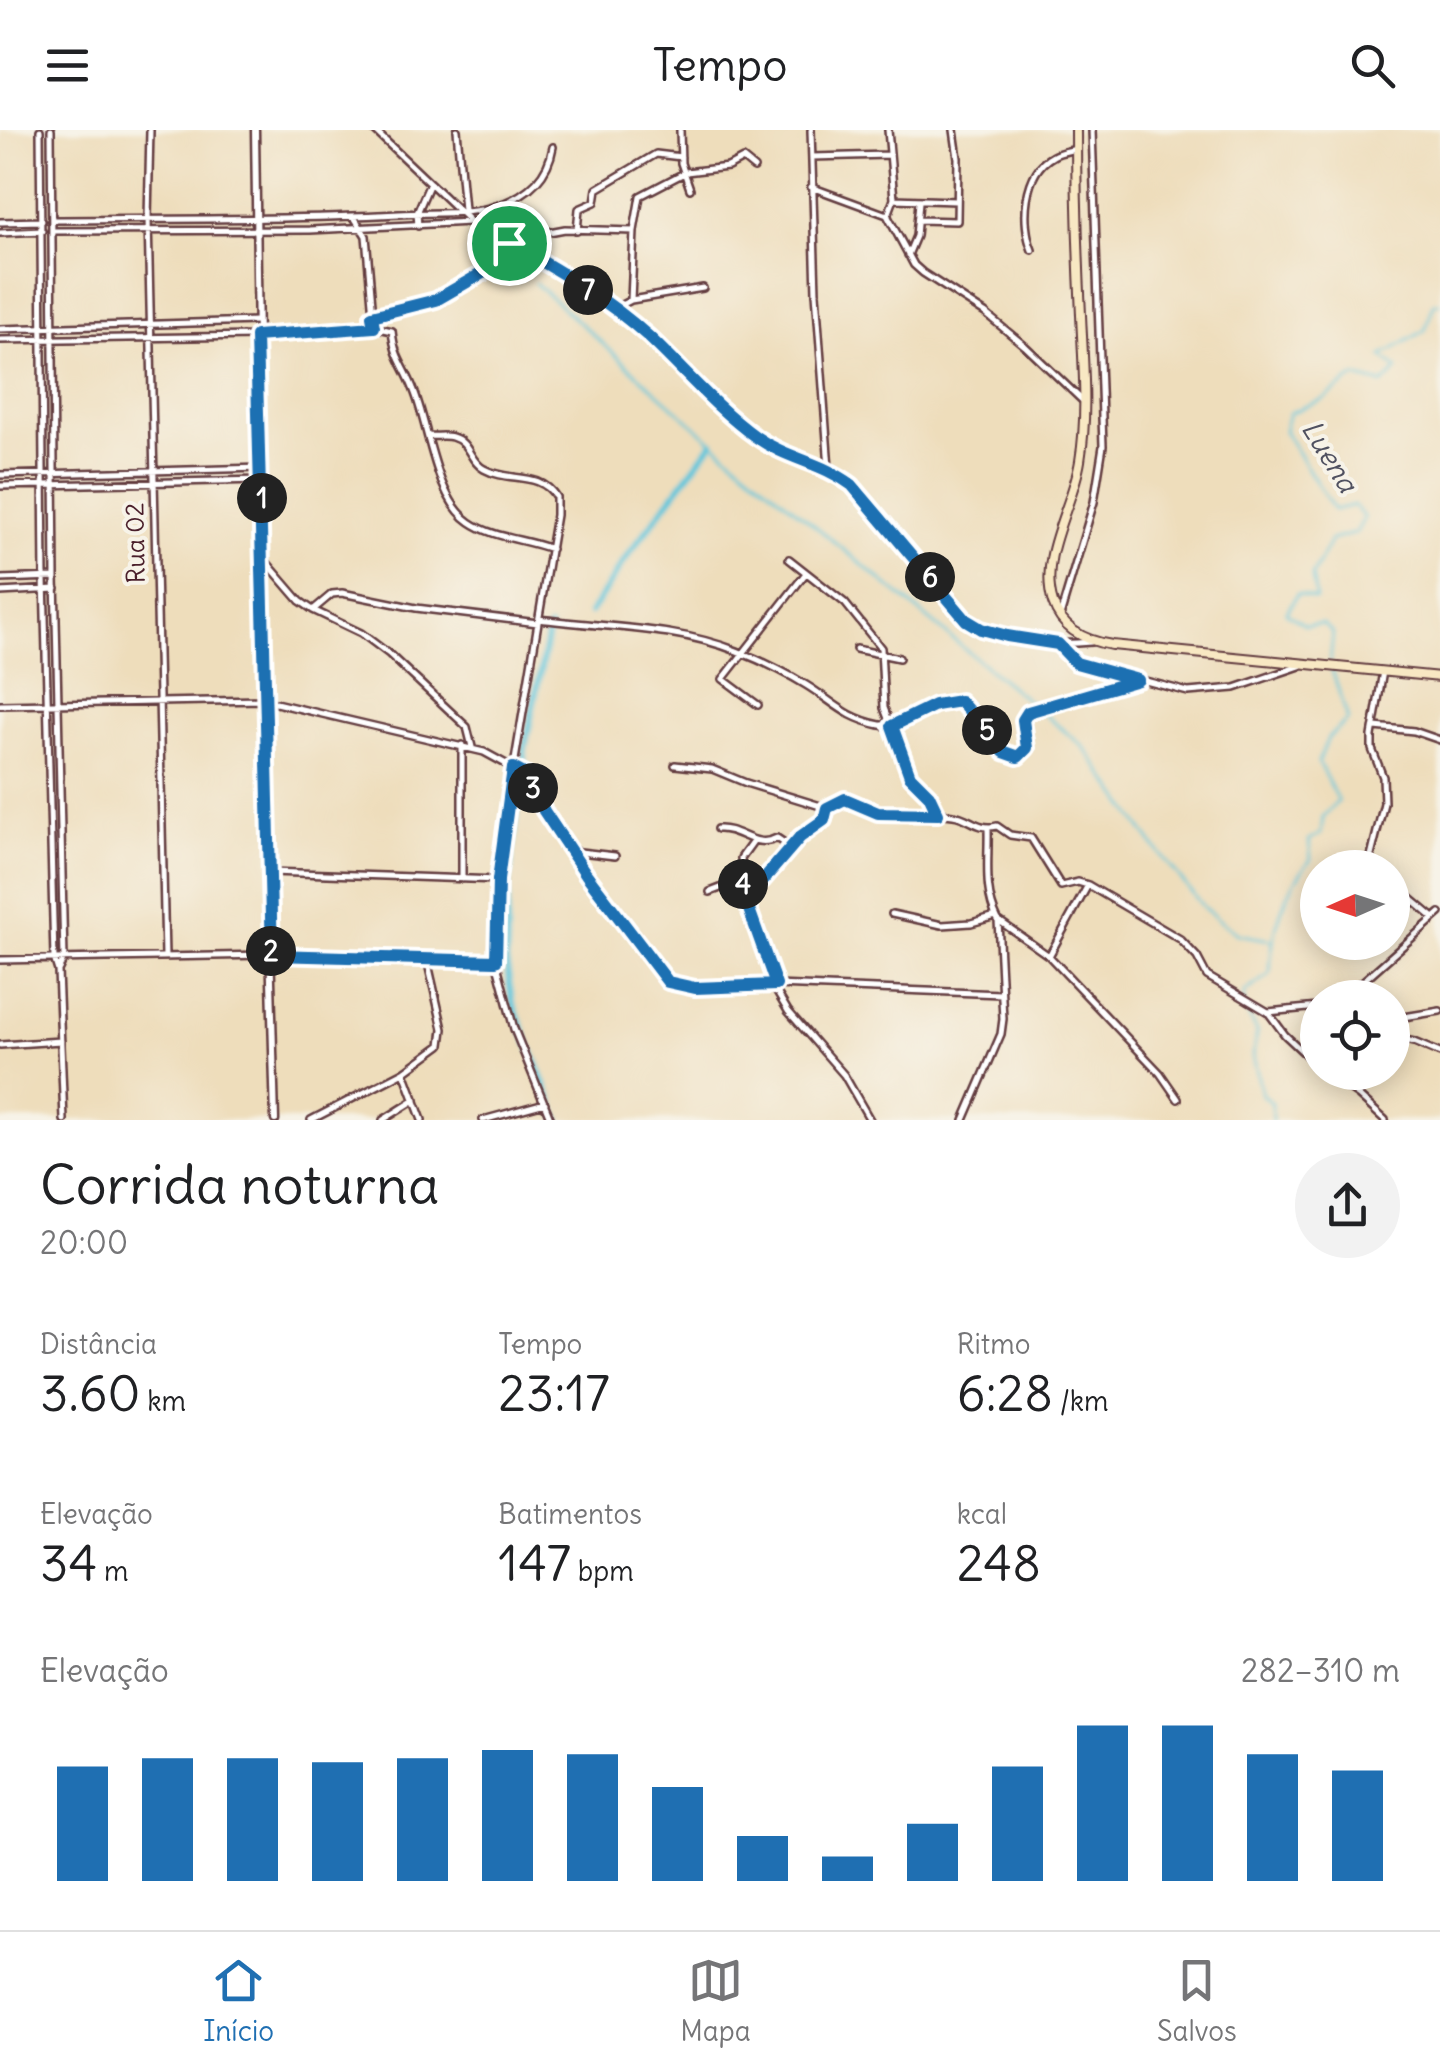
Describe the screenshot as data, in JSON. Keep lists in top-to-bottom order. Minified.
{"streets":{"street":["Rua 02"]},"water":["Luena"],"north":"left","page":{"header":"Tempo","pins":["7","1","6","5","3","4","2"],"heading":["Corrida noturna","20:00"],"stats":[["Distância","3.60 km"],["Tempo","23:17"],["Ritmo","6:28 /km"],["Elevação","34 m"],["Batimentos","147 bpm"],["kcal","248"]],"chart":["Elevação","282–310 m"],"tabs":["Início","Mapa","Salvos"]}}
